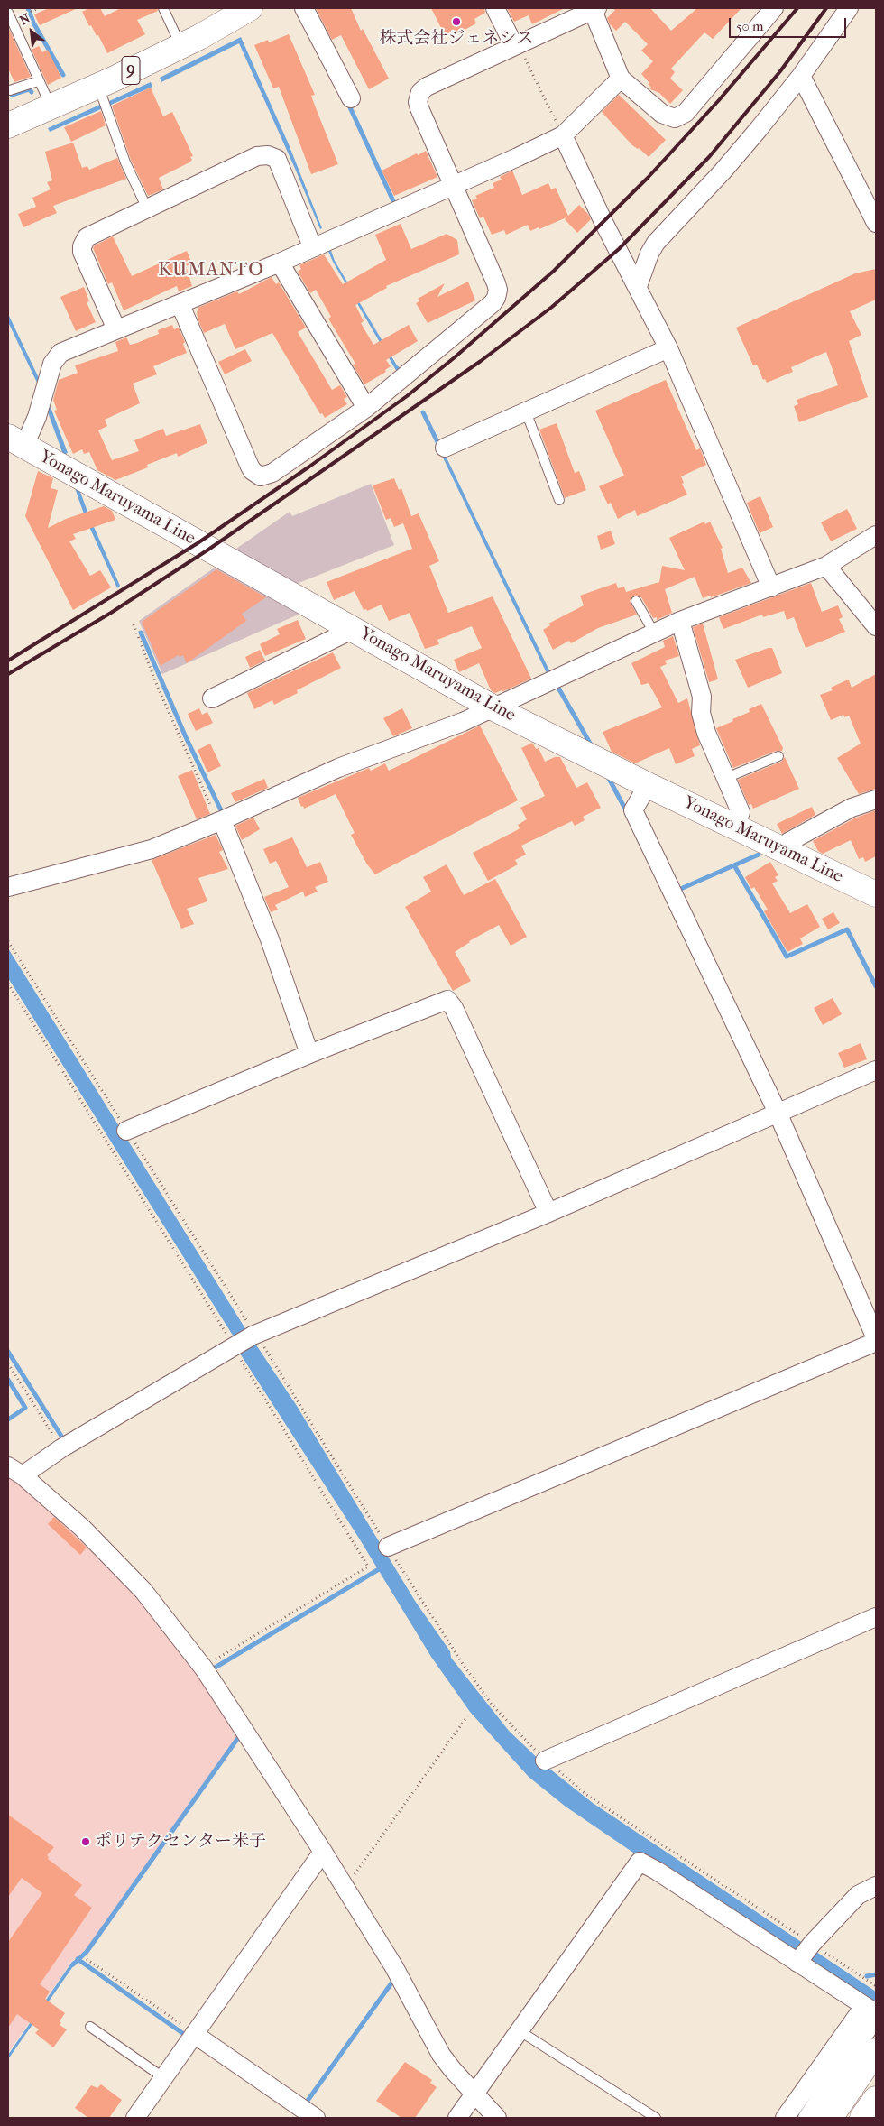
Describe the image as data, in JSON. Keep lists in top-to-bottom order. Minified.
{"streets":{"main road":["9","Yonago Maruyama Line"]},"districts":["KUMANTO"],"places":["株式会社ジェネシス","ポリテクセンター米子"],"scale_bar":"50 m","north":"top left"}
